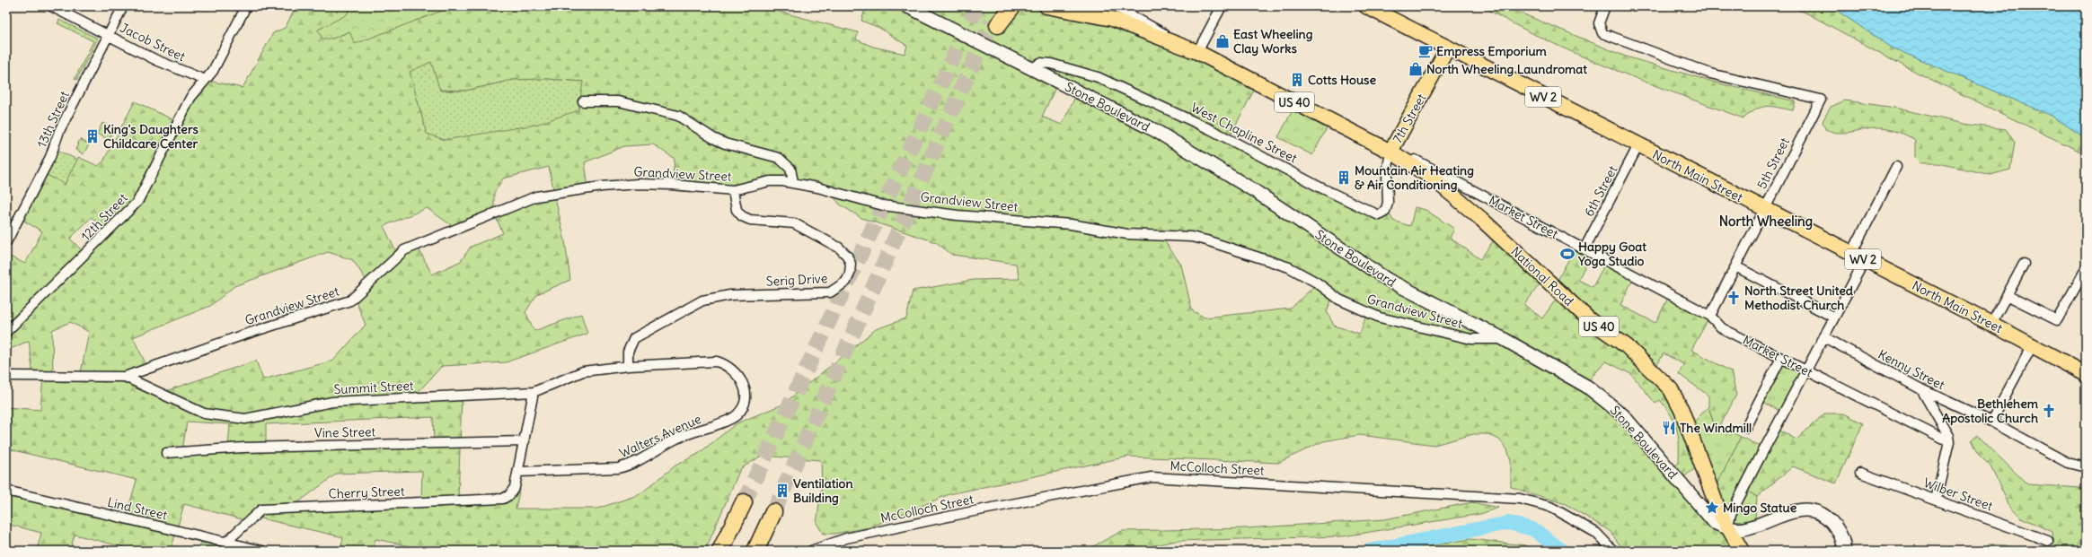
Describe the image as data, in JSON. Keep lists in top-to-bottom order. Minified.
{"streets":{"main road":["WV 2","US 40","7th Street","North Main Street","Market Street","National Road"],"street":["Jacob Street","Stone Boulevard","13th Street","West Chapline Street","5th Street","Grandview Street","6th Street","12th Street","Serig Drive","Kenny Street","Summit Street","Vine Street","Walters Avenue","McColloch Street","Cherry Street","Wilber Street","Lind Street"]},"crossings":[["Jacob Street","13th Street"],["Jacob Street","12th Street"],["Stone Boulevard","West Chapline Street"],["Stone Boulevard","Grandview Street"],["Stone Boulevard","National Road"],["7th Street","West Chapline Street"],["7th Street","North Main Street"],["7th Street","Market Street"],["7th Street","National Road"],["West Chapline Street","Market Street"],["West Chapline Street","National Road"],["5th Street","North Main Street"],["5th Street","Market Street"],["Grandview Street","Serig Drive"],["Grandview Street","Summit Street"],["North Main Street","6th Street"],["6th Street","Market Street"],["Market Street","National Road"],["Serig Drive","Summit Street"],["Serig Drive","Walters Avenue"],["Summit Street","Walters Avenue"],["Walters Avenue","Cherry Street"],["Cherry Street","Lind Street"]],"districts":["North Wheeling"],"places":{"shop":["East Wheeling Clay Works","North Wheeling Laundromat"],"cafe":["Empress Emporium"],"building":["Cotts House","King's Daughters Childcare Center","Mountain Air Heating & Air Conditioning","Ventilation Building"],"sports":["Happy Goat Yoga Studio"],"church":["North Street United Methodist Church","Bethlehem Apostolic Church"],"restaurant":["The Windmill"],"place":["Mingo Statue"]}}
